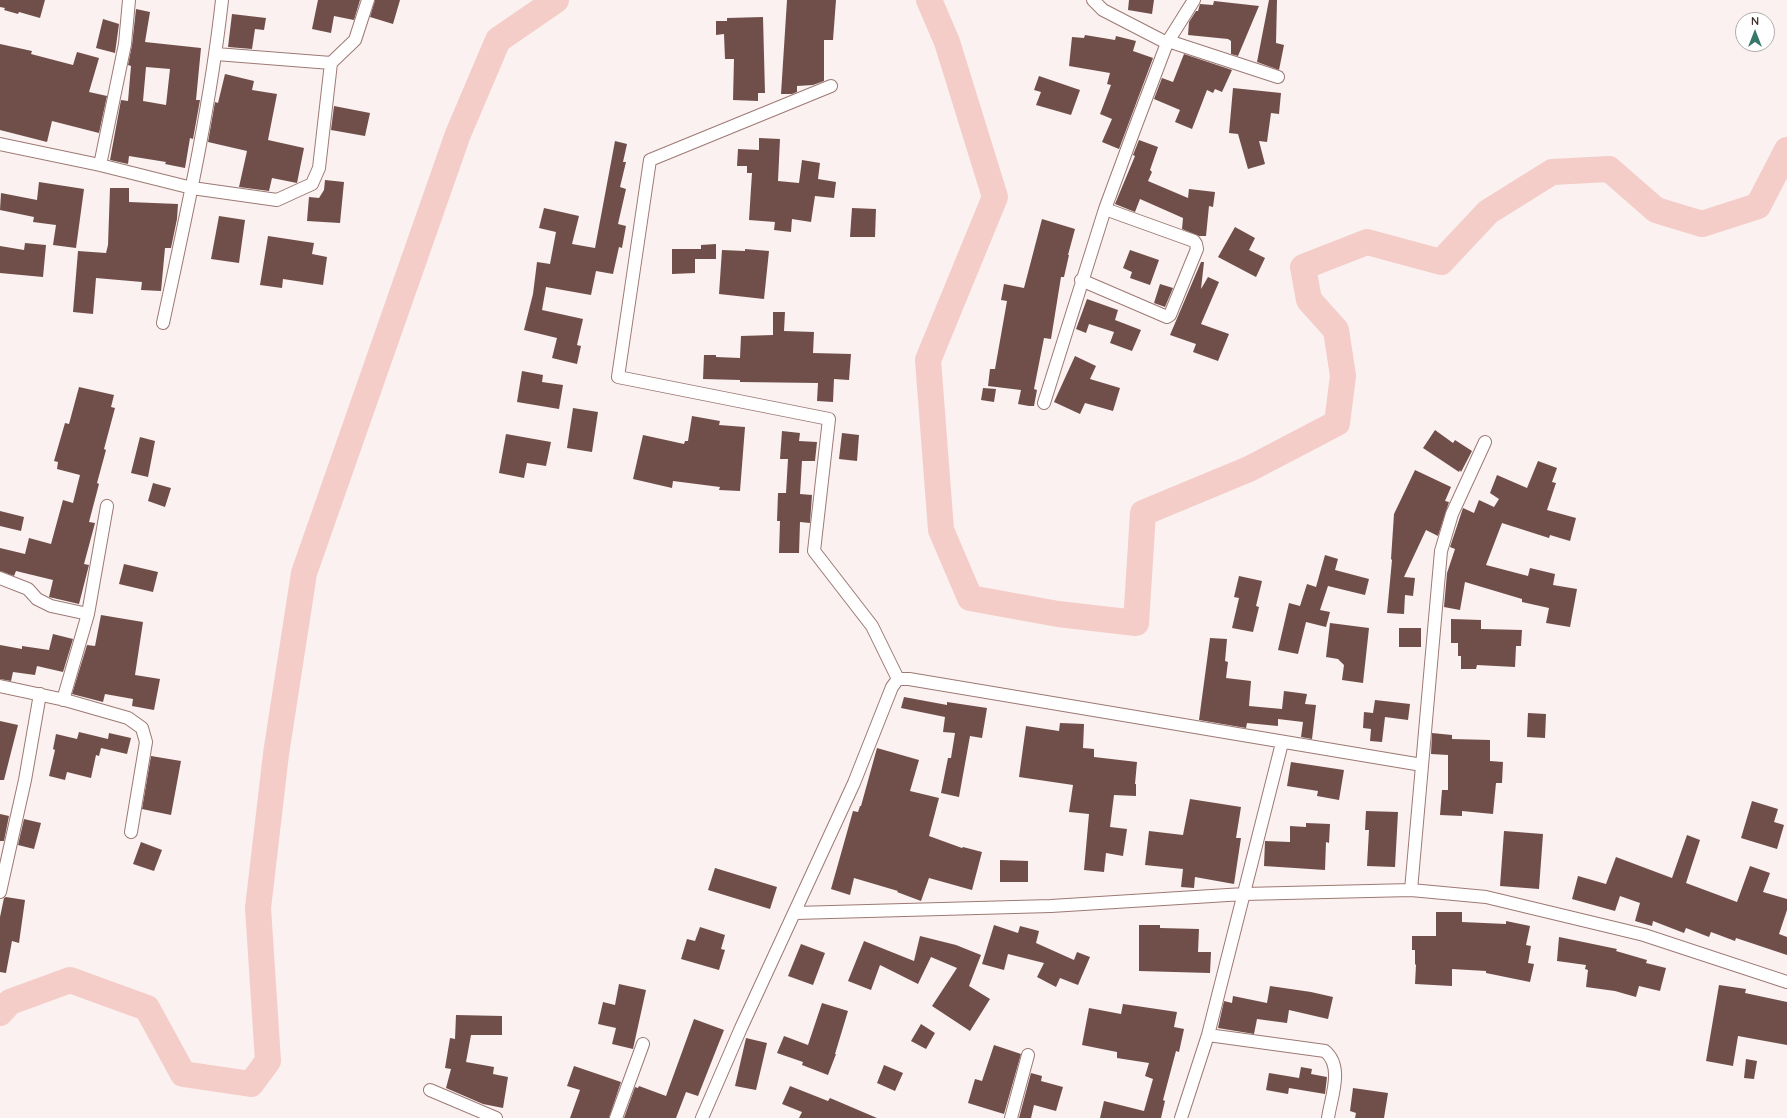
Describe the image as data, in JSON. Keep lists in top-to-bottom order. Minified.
{"north":"top"}
